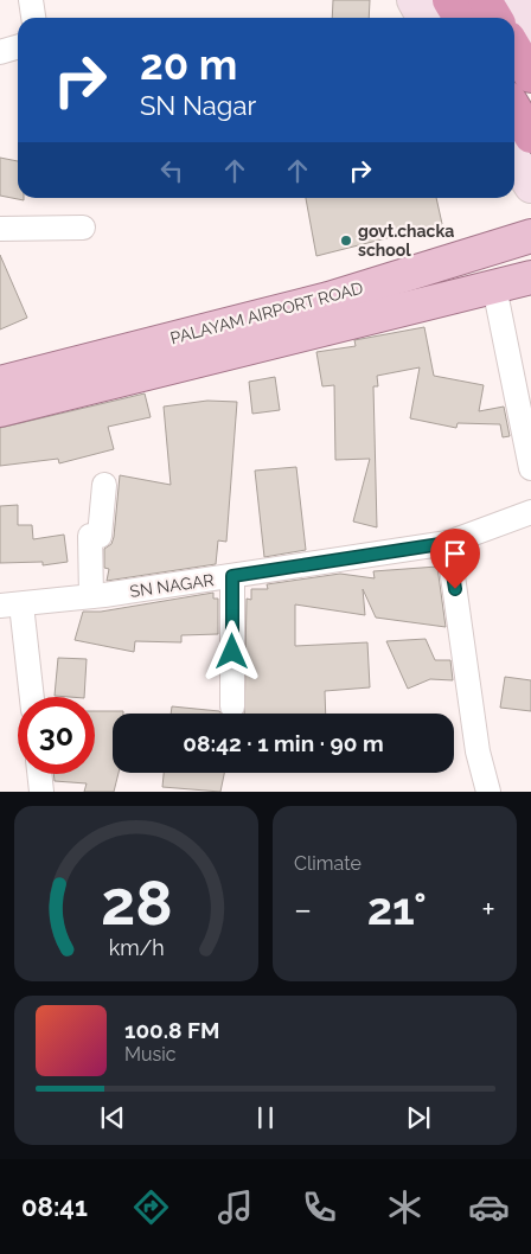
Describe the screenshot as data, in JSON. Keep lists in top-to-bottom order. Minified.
{"streets":{"main road":["PALAYAM AIRPORT ROAD"],"street":["SN NAGAR"]},"places":["govt.chacka school"],"page":{"turn":["20 m","SN Nagar"],"limit":"30","trip":"08:42 · 1 min · 90 m","tile":"Climate","heat":["−","21°","+"],"song":["100.8 FM","Music"],"tabs":"08:41","gauge":["28","km/h"]}}
